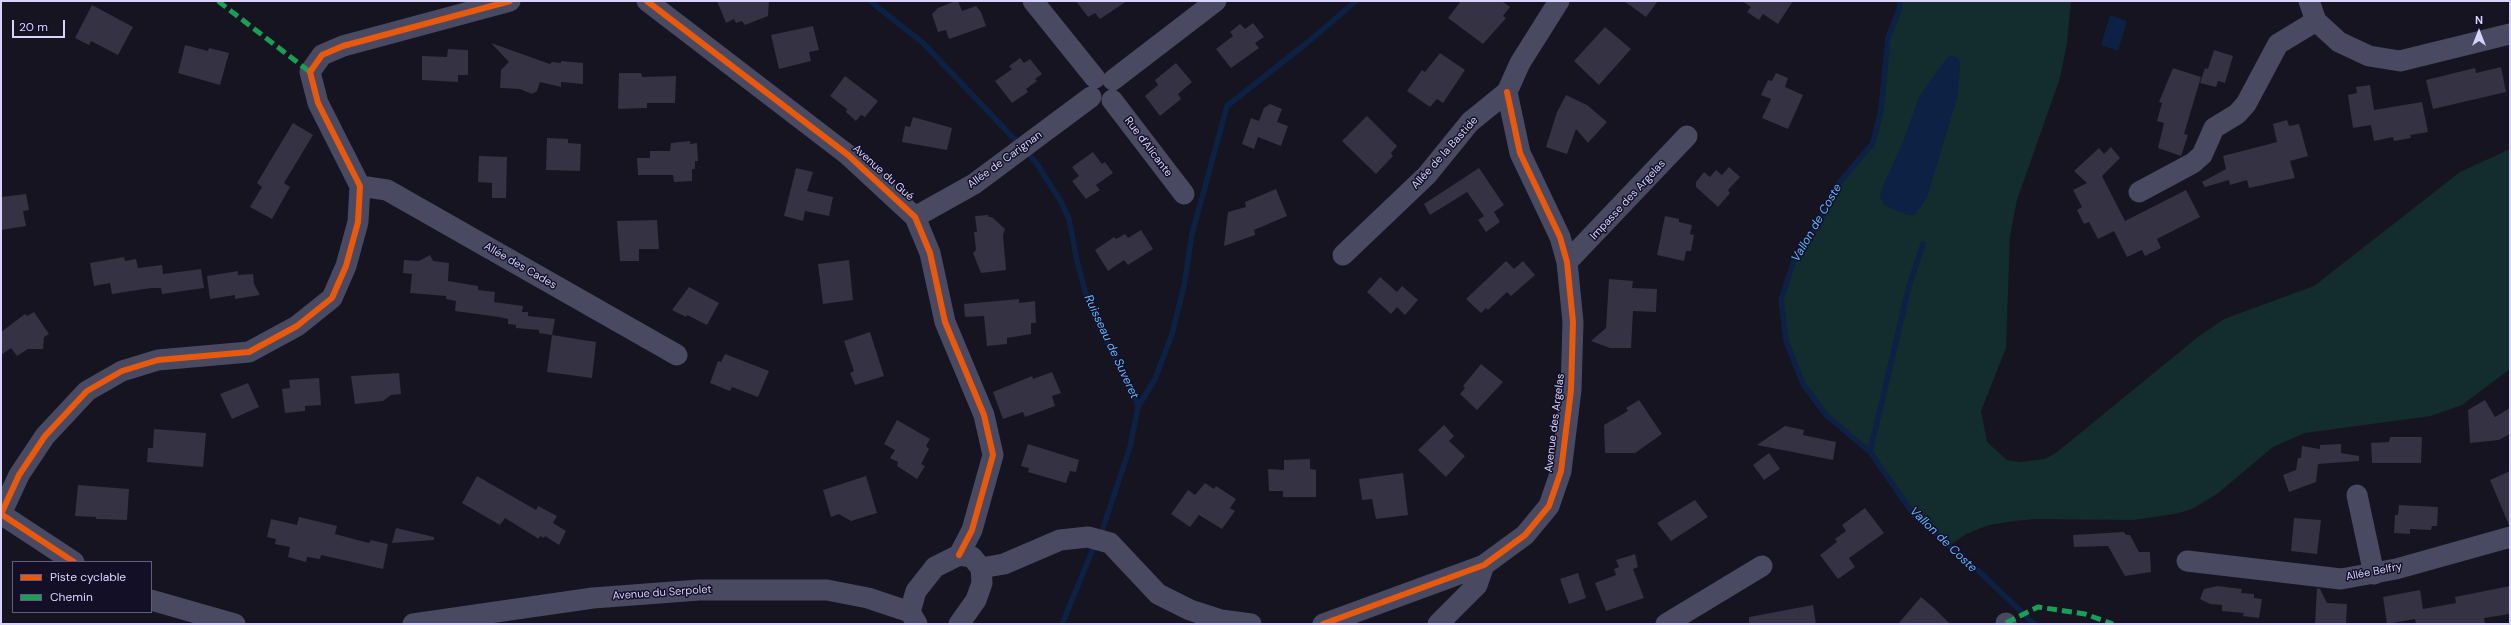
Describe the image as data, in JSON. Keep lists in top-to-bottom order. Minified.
{"streets":{"street":["Rue d'Alicante","Allée de la Bastide","Allée de Carignan","Avenue du Gué","Impasse des Argelas","Allée des Cades","Avenue des Argelas","Allée Belfry","Avenue du Serpolet"]},"crossings":[["Rue d'Alicante","Allée de Carignan"],["Allée de la Bastide","Avenue des Argelas"],["Allée de Carignan","Avenue du Gué"],["Impasse des Argelas","Avenue des Argelas"]],"water":["Vallon de Coste","Ruisseau de Suveret"],"legend":["Piste cyclable","Chemin"],"scale_bar":"20 m","north":"top"}
